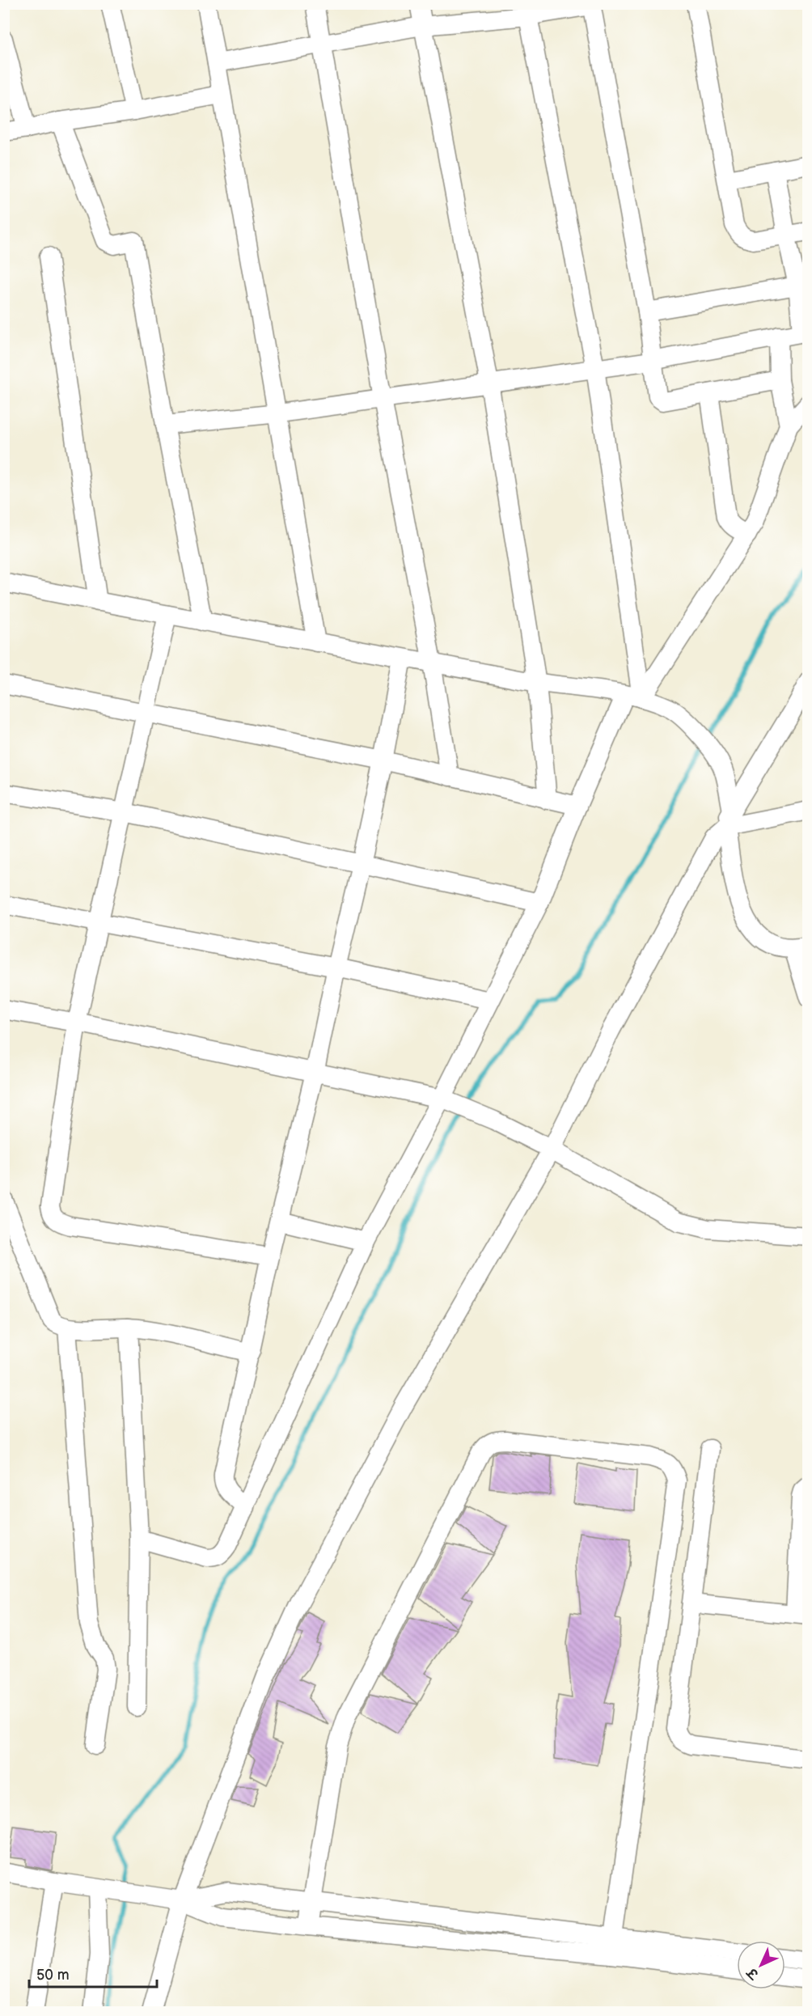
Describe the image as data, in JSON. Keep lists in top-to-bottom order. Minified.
{"scale_bar":"50 m","north":"bottom left"}
